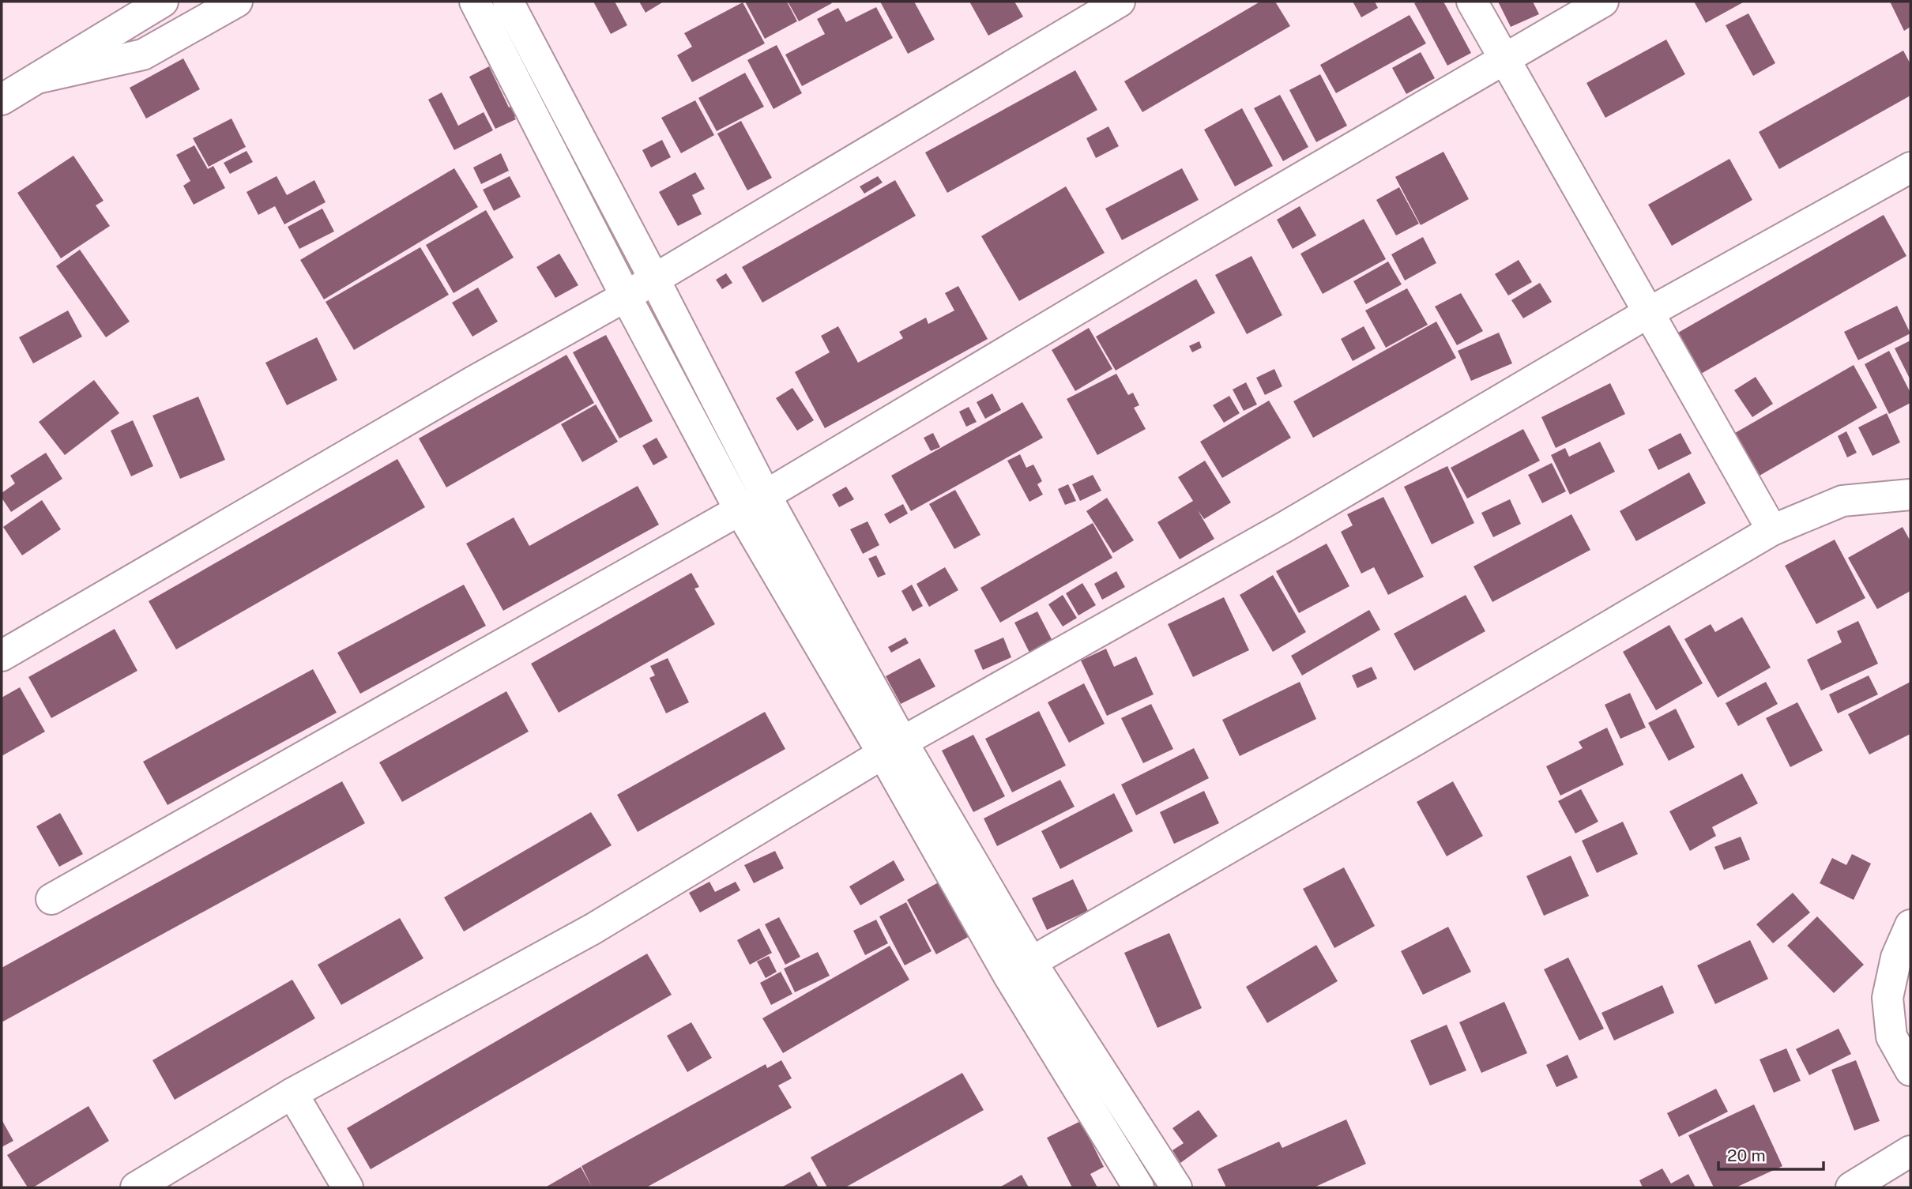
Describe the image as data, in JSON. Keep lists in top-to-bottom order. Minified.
{"scale_bar":"20 m"}
